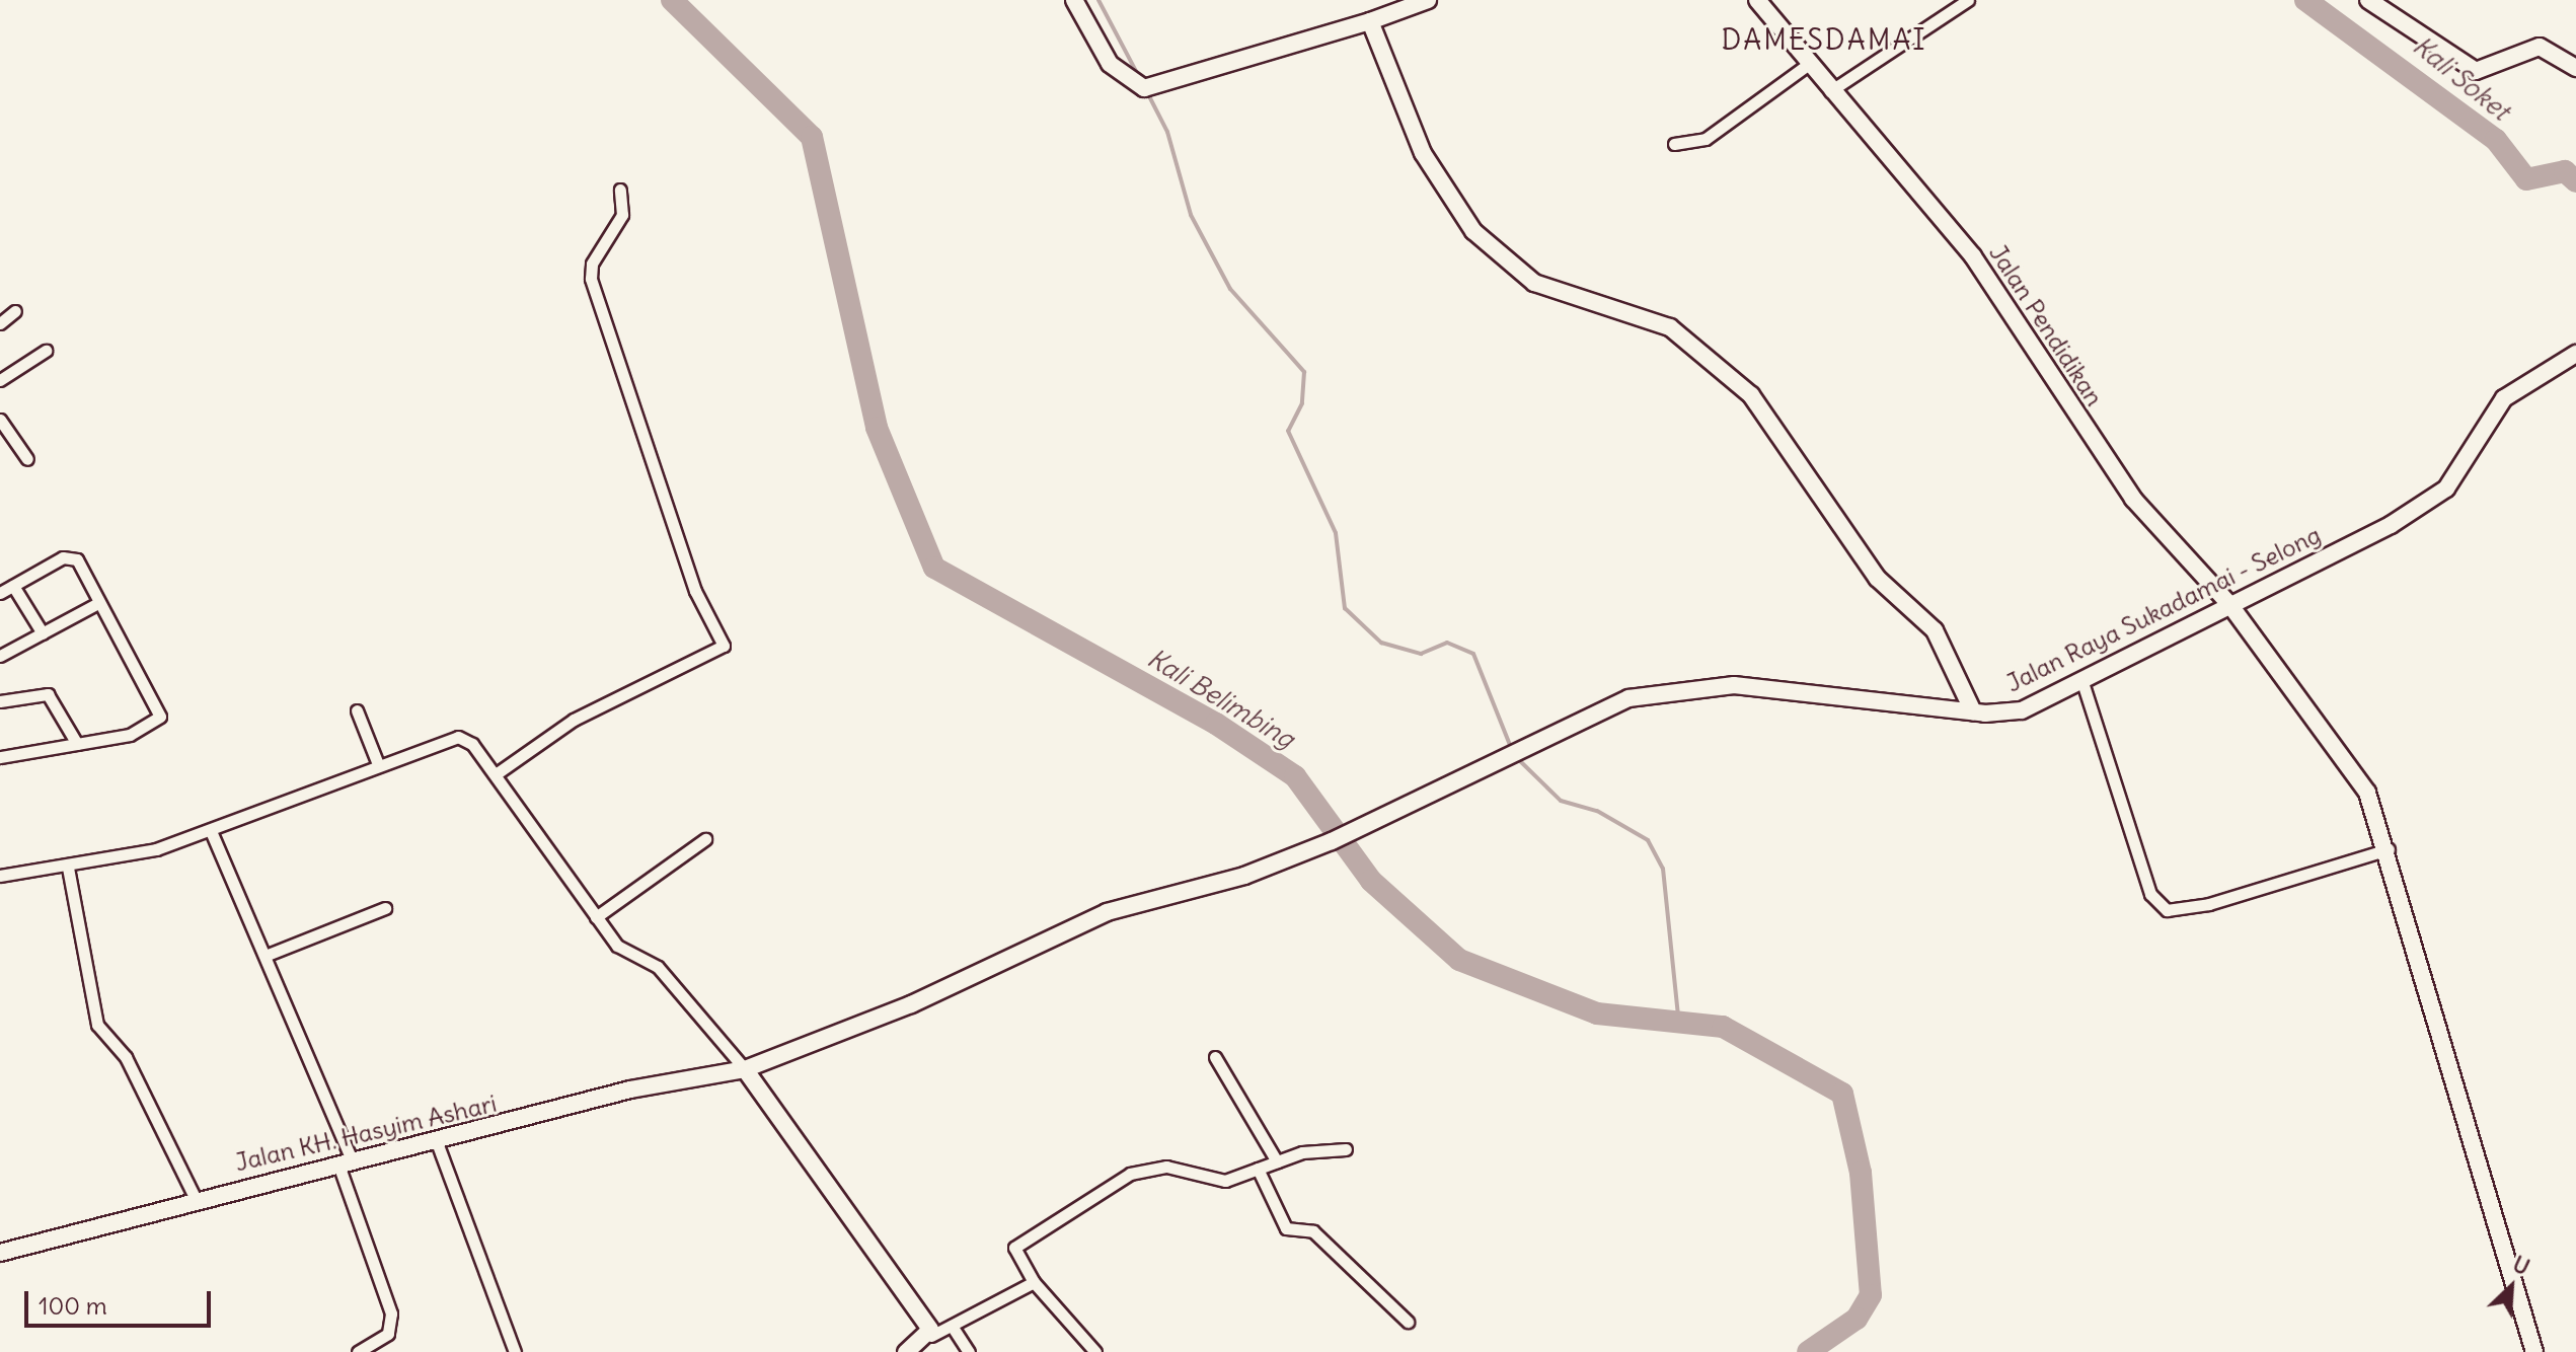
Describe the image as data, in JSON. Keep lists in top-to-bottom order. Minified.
{"streets":{"street":["Jalan Pendidikan","Jalan Raya Sukadamai - Selong","Jalan KH. Hasyim Ashari"]},"crossings":[["Jalan Pendidikan","Jalan Raya Sukadamai - Selong"],["Jalan Raya Sukadamai - Selong","Jalan KH. Hasyim Ashari"]],"districts":["DAMESDAMAI"],"water":["Kali Soket","Kali Belimbing"],"scale_bar":"100 m","north":"top right"}
